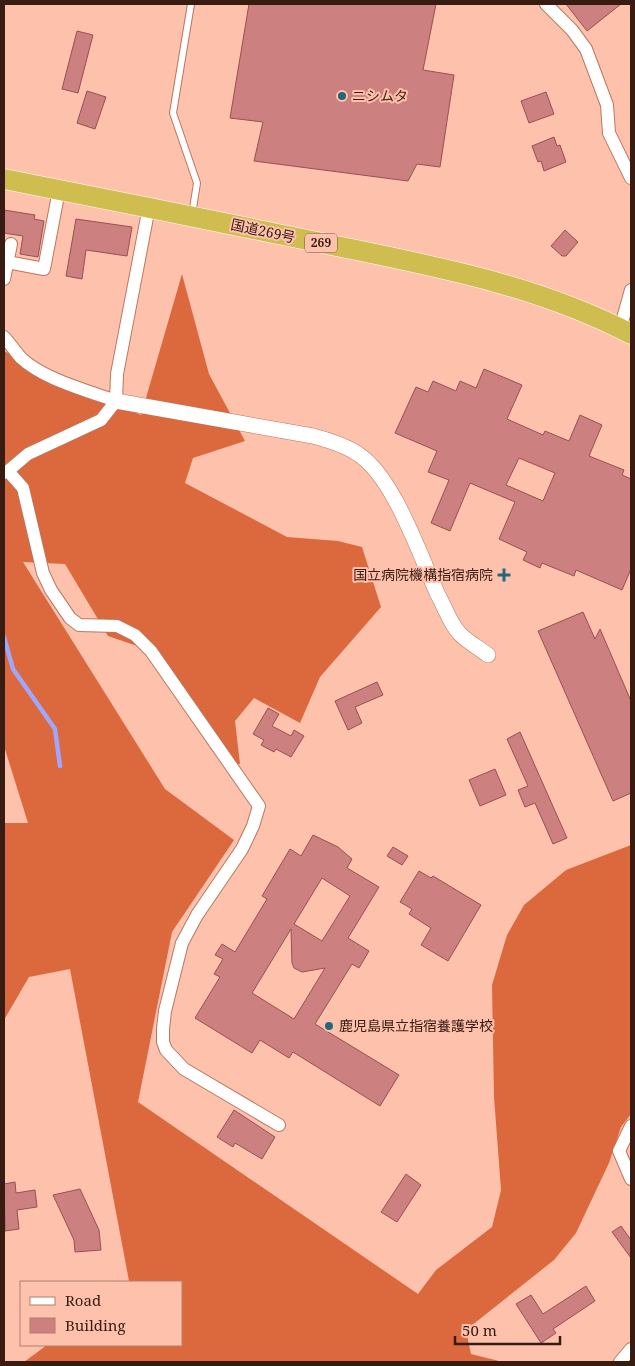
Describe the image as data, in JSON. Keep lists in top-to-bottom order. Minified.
{"streets":{"highway":["国道269号","269"]},"places":{"other":["ニシムタ","鹿児島県立指宿養護学校"],"health":["国立病院機構指宿病院"]},"legend":["Road","Building"],"scale_bar":"50 m"}
